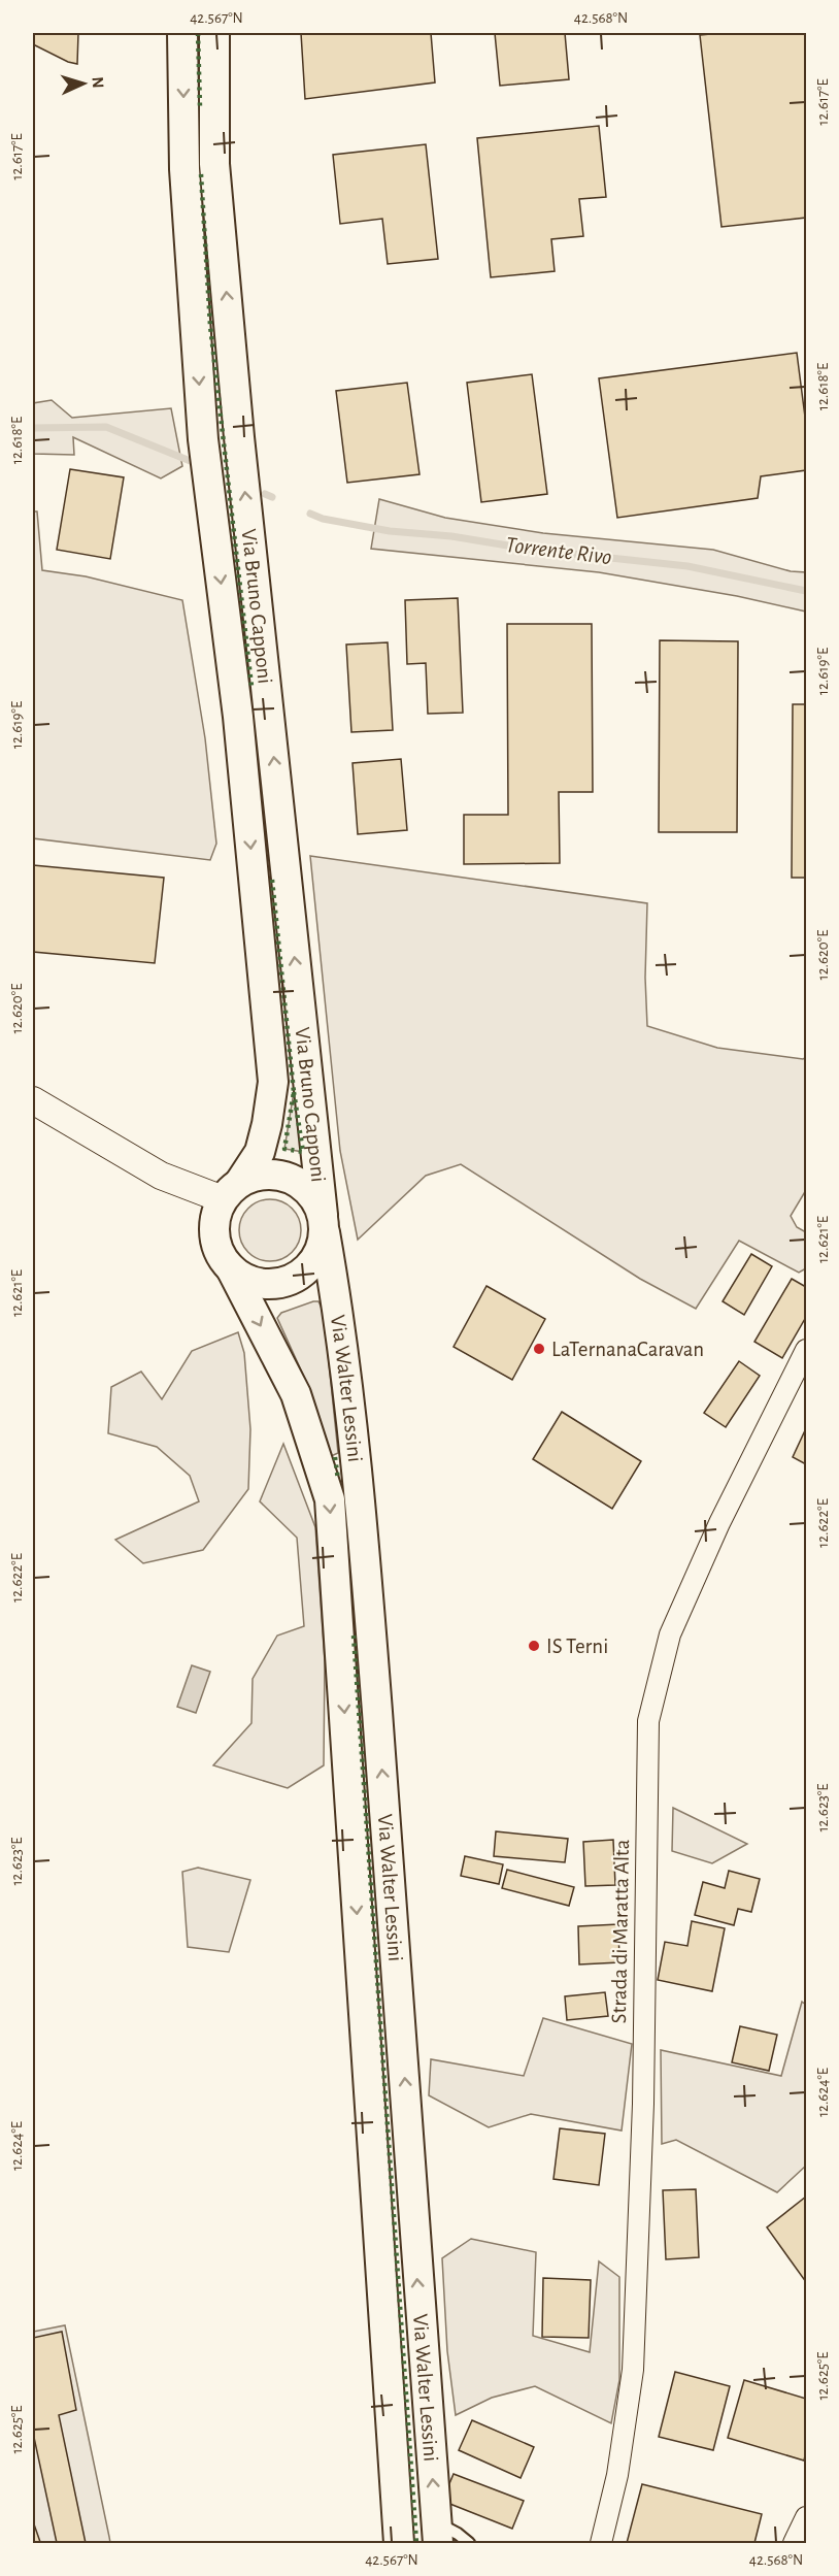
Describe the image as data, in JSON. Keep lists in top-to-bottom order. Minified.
{"streets":{"main road":["Via Bruno Capponi","Via Walter Lessini"],"street":["Strada di Maratta Alta"]},"crossings":[["Via Bruno Capponi","Via Walter Lessini"]],"water":["Torrente Rivo"],"places":["LaTernanaCaravan","IS Terni"],"north":"right","coordinates":["42.567°N","42.568°N","12.617°E","12.618°E","12.619°E","12.620°E","12.621°E","12.622°E","12.623°E","12.624°E","12.625°E"]}
